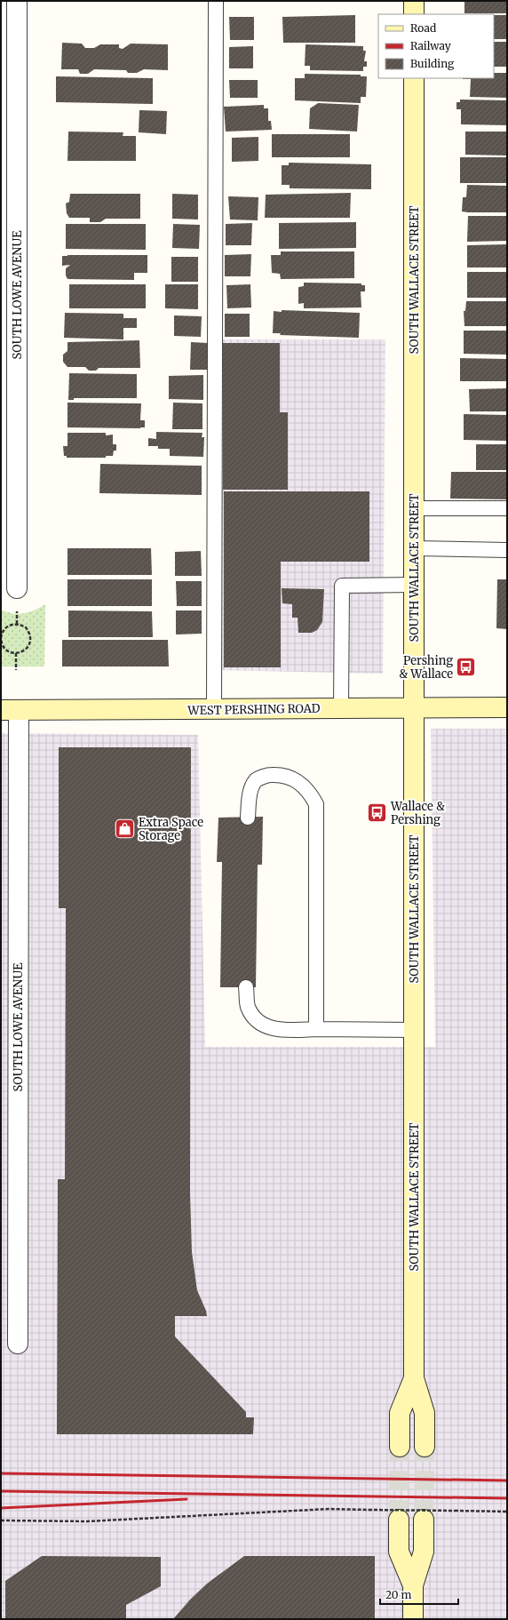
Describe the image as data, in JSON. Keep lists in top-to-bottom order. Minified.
{"streets":{"street":["SOUTH WALLACE STREET","SOUTH LOWE AVENUE","WEST PERSHING ROAD"]},"crossings":[["SOUTH WALLACE STREET","WEST PERSHING ROAD"],["SOUTH LOWE AVENUE","WEST PERSHING ROAD"]],"places":{"bus stop":["Pershing & Wallace","Wallace & Pershing"],"shop":["Extra Space Storage"]},"legend":["Road","Railway","Building"],"scale_bar":"20 m"}
